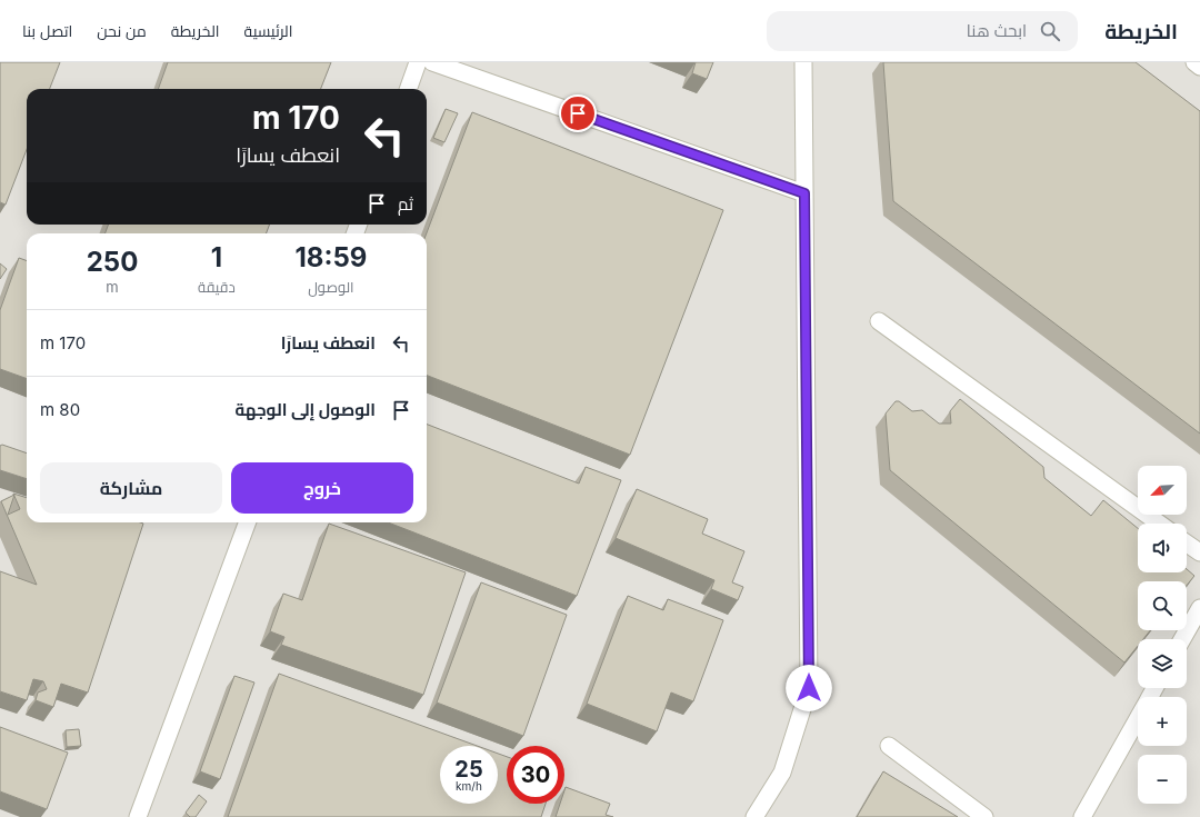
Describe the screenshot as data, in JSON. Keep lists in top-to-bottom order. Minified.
{"north":"bottom left","page":{"header":"الخريطة","search":"ابحث هنا","nav":["الرئيسية","الخريطة","من نحن","اتصل بنا"],"turn":["170 m","انعطف يسارًا"],"then":"ثم","eta":["18:59","الوصول","1","دقيقة","250","m"],"list":[{"name":"انعطف يسارًا","value":"170 m"},{"name":"الوصول إلى الوجهة","value":"80 m"}],"buttons":["خروج","مشاركة"],"map_buttons":["+","−"],"speed":"25 km/h","limit":"30"}}
